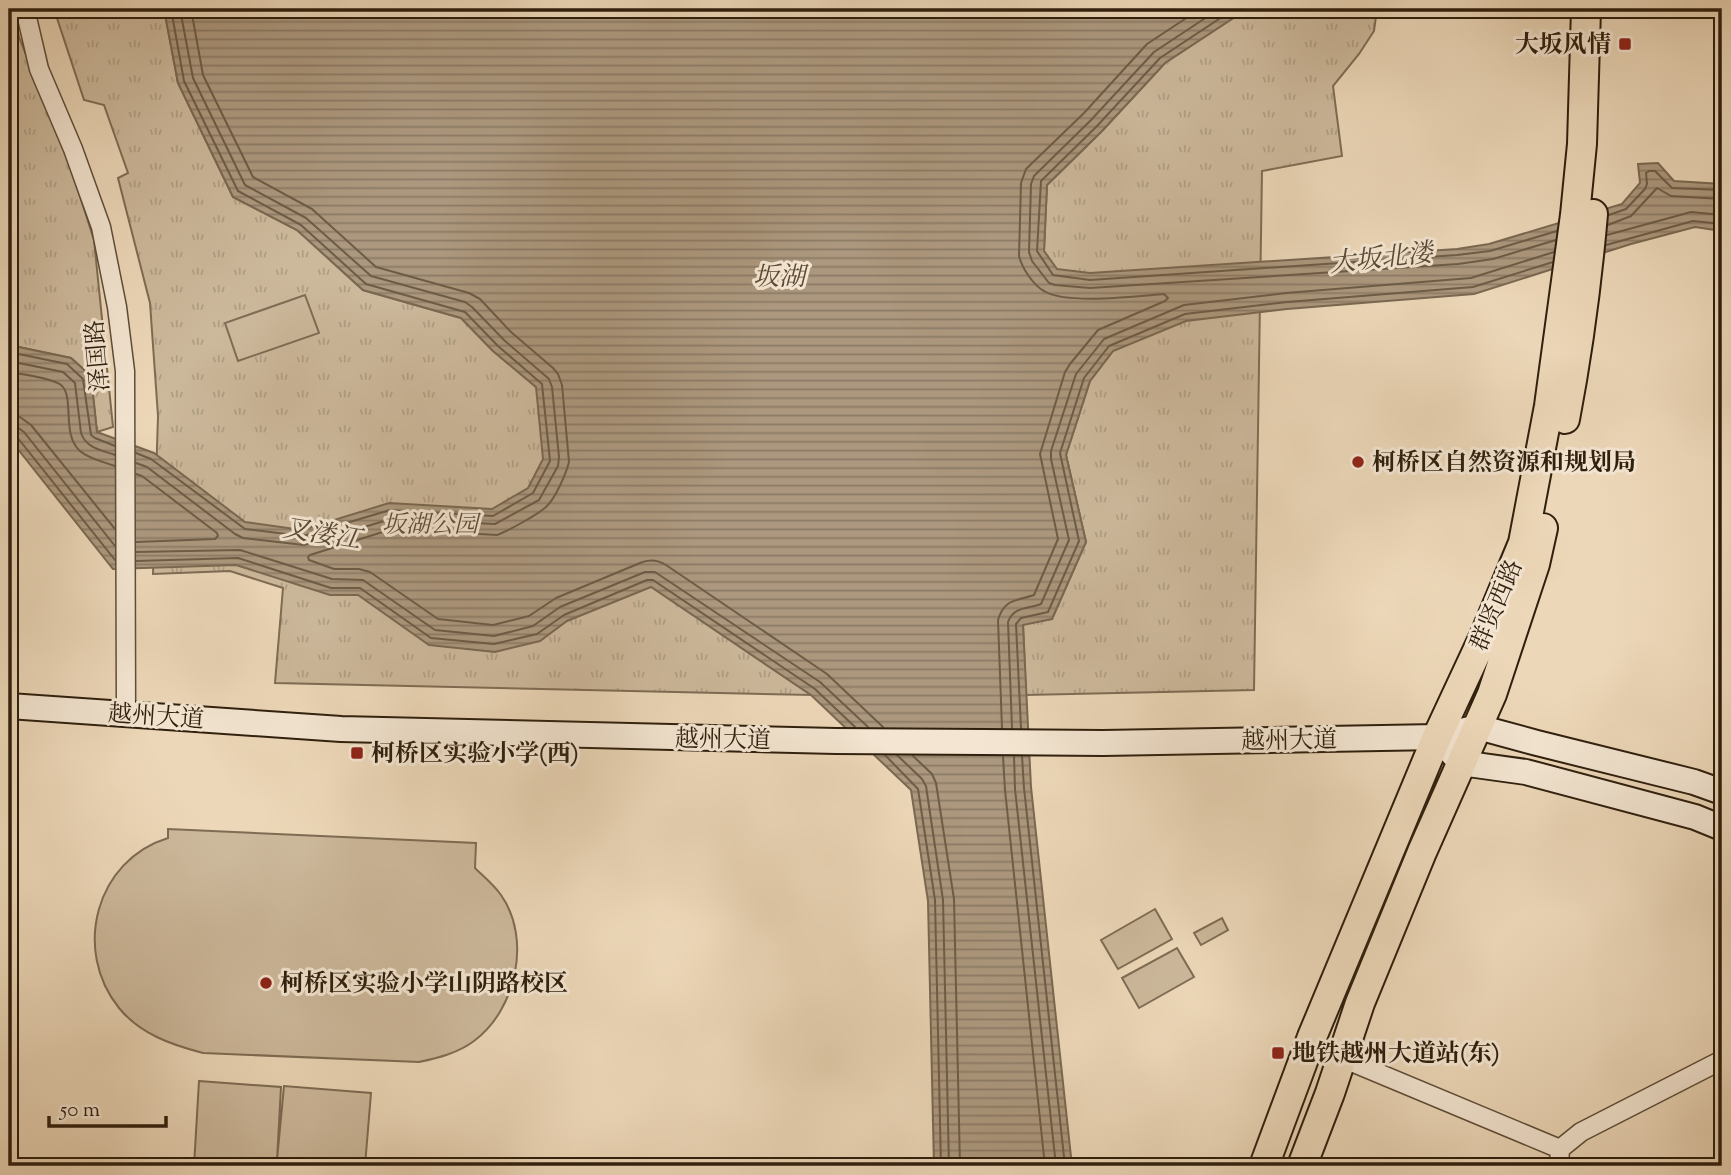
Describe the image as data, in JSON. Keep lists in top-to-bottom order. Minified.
{"streets":{"main road":["群贤西路"],"street":["泽国路","越州大道"]},"crossings":[["泽国路","越州大道"],["群贤西路","越州大道"]],"water":["大坂北溇","坂湖","叉溇江"],"parks":["坂湖公园"],"places":{"transit":["大坂风情","柯桥区实验小学(西)","地铁越州大道站(东)"],"other":["柯桥区自然资源和规划局","柯桥区实验小学山阴路校区"]},"scale_bar":"50 m"}
